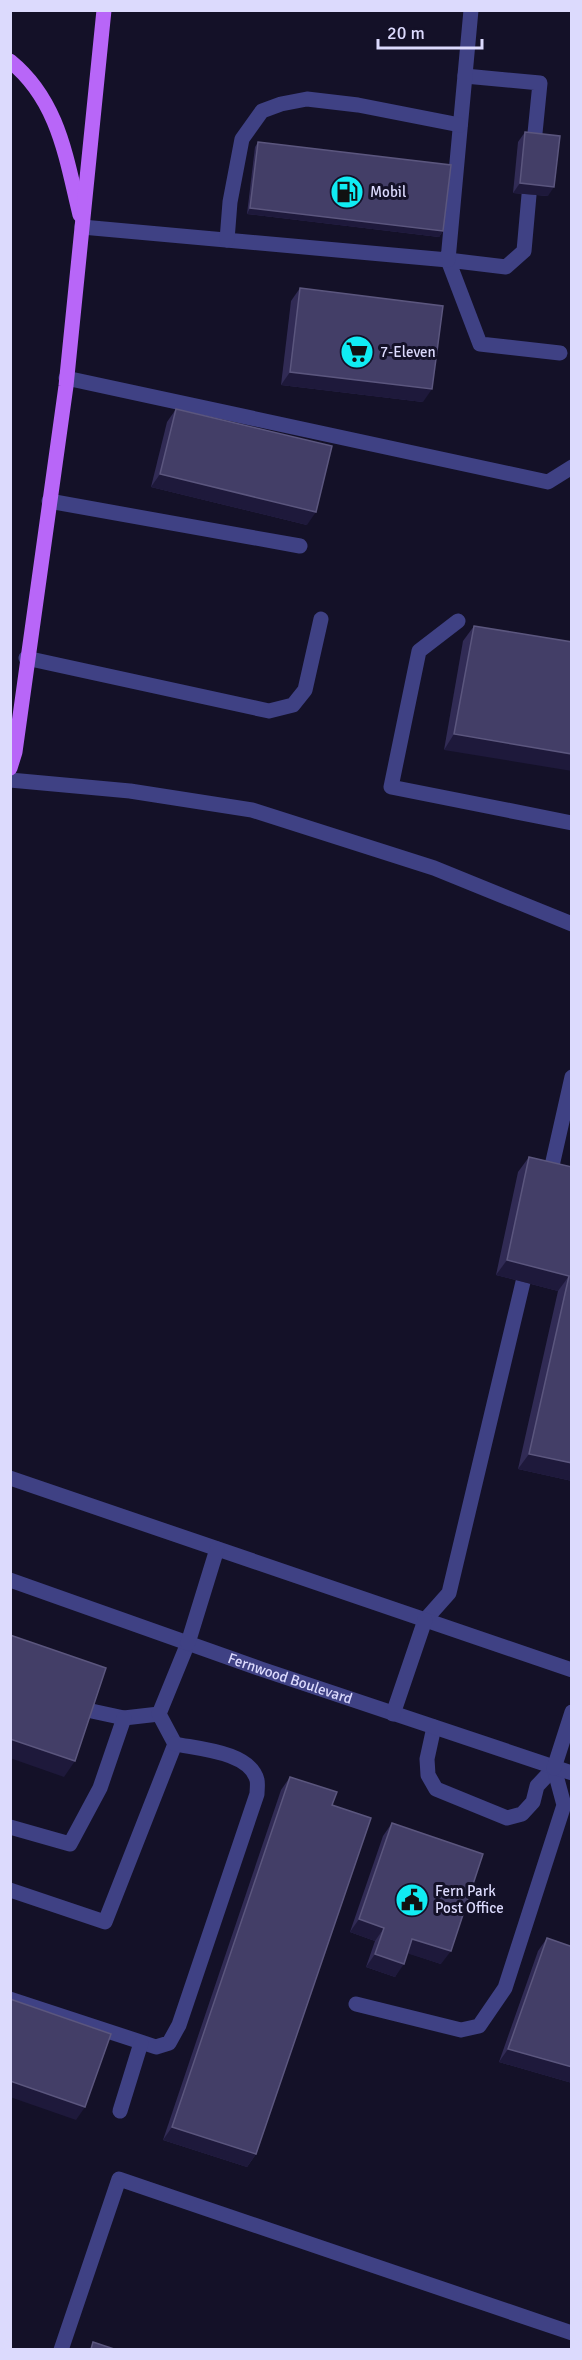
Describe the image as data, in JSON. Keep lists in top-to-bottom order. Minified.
{"streets":{"street":["Fernwood Boulevard"]},"places":{"fuel station":["Mobil"],"supermarket":["7-Eleven"],"public building":["Fern Park Post Office"]},"scale_bar":"20 m"}
